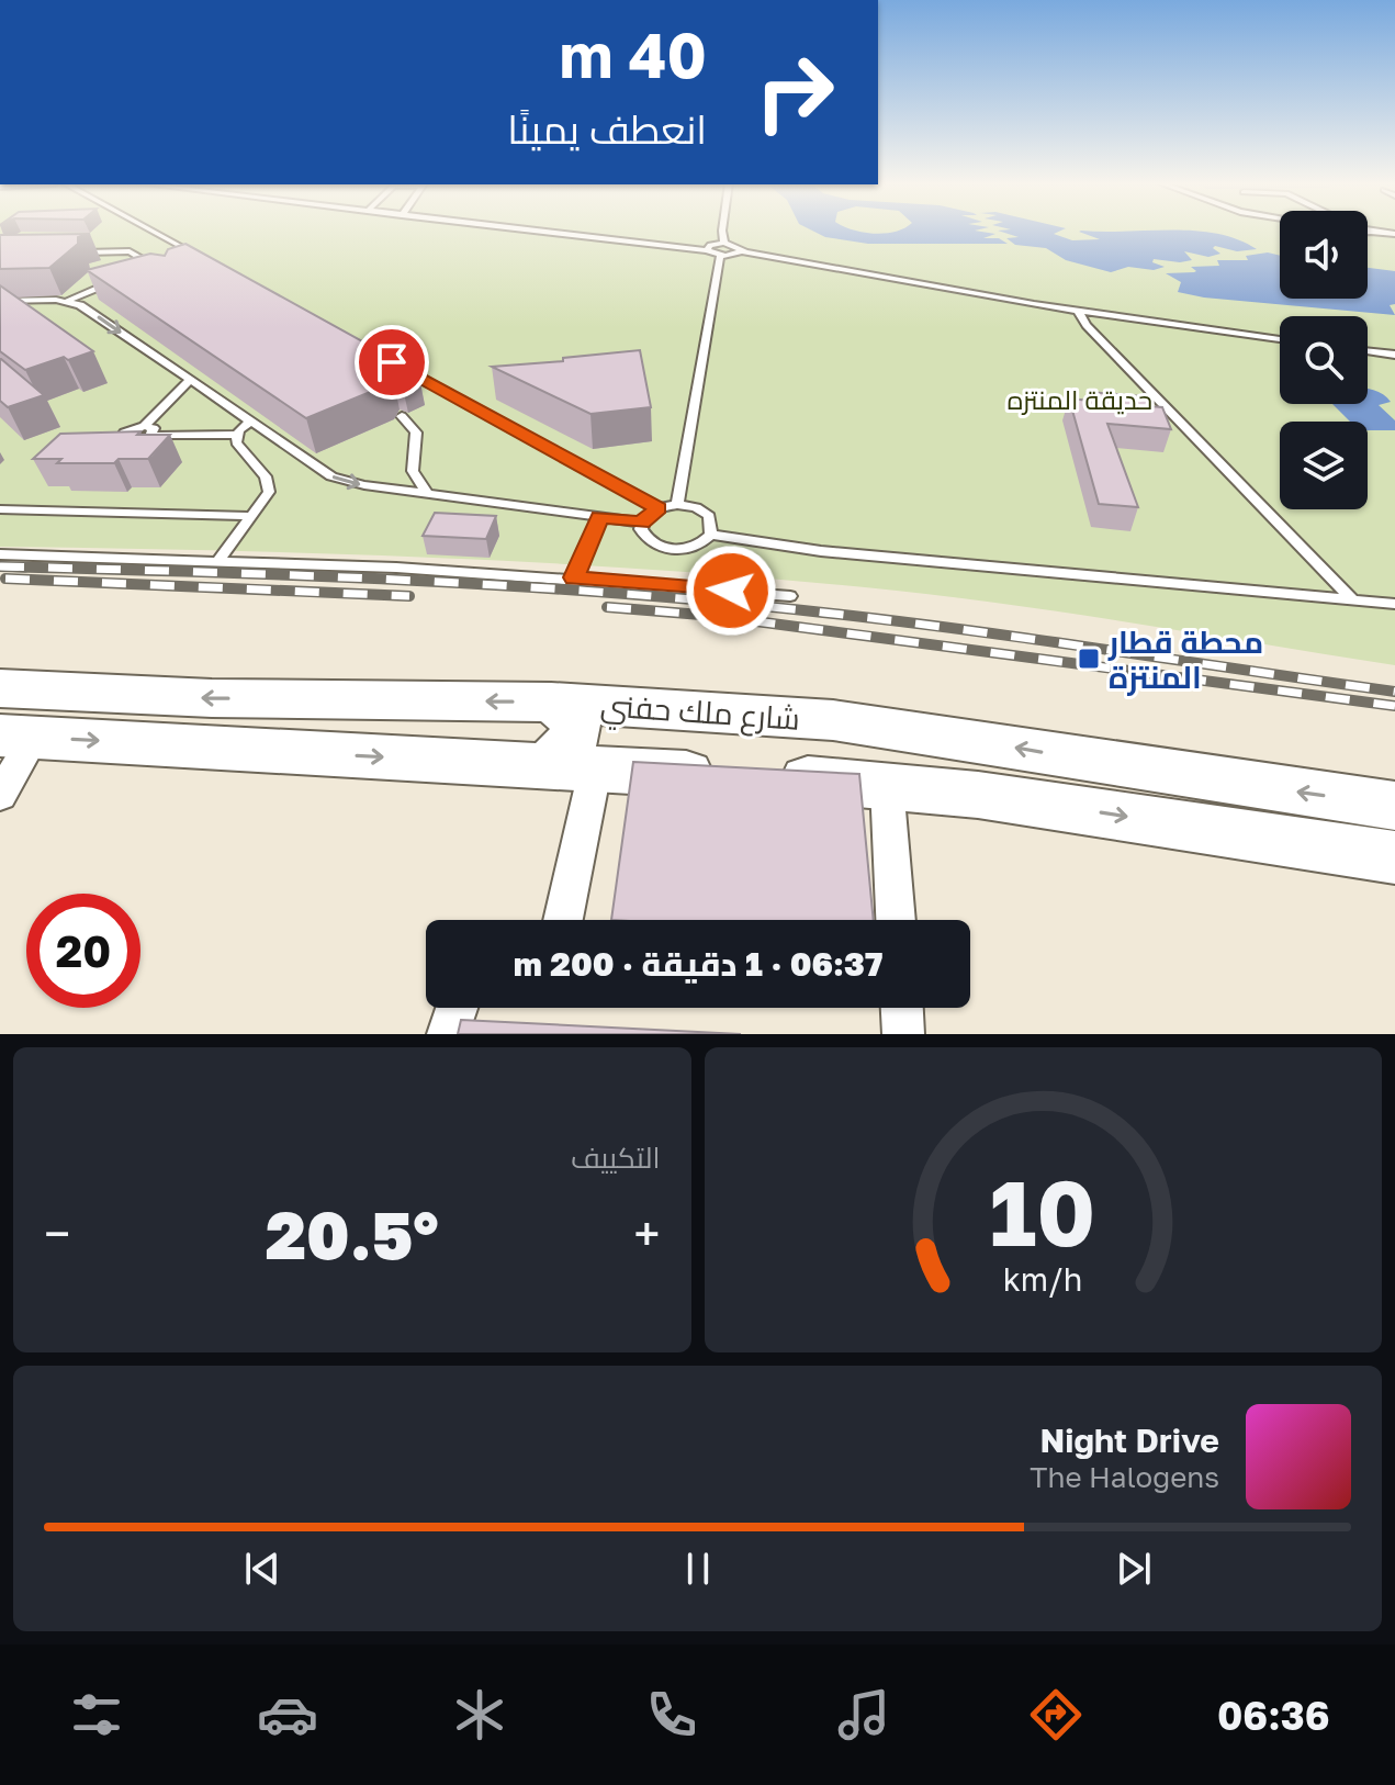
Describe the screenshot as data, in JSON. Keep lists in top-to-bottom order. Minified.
{"streets":{"highway":["شارع ملك حفني"]},"parks":["حديقة المنتزه"],"places":{"transit":["محطة قطار المنتزة"]},"page":{"turn":["40 m","انعطف يمينًا"],"limit":"20","trip":"06:37 · 1 دقيقة · 200 m","tile":"التكييف","heat":["−","20.5°","+"],"song":["Night Drive","The Halogens"],"tabs":"06:36","gauge":["10","km/h"]}}
